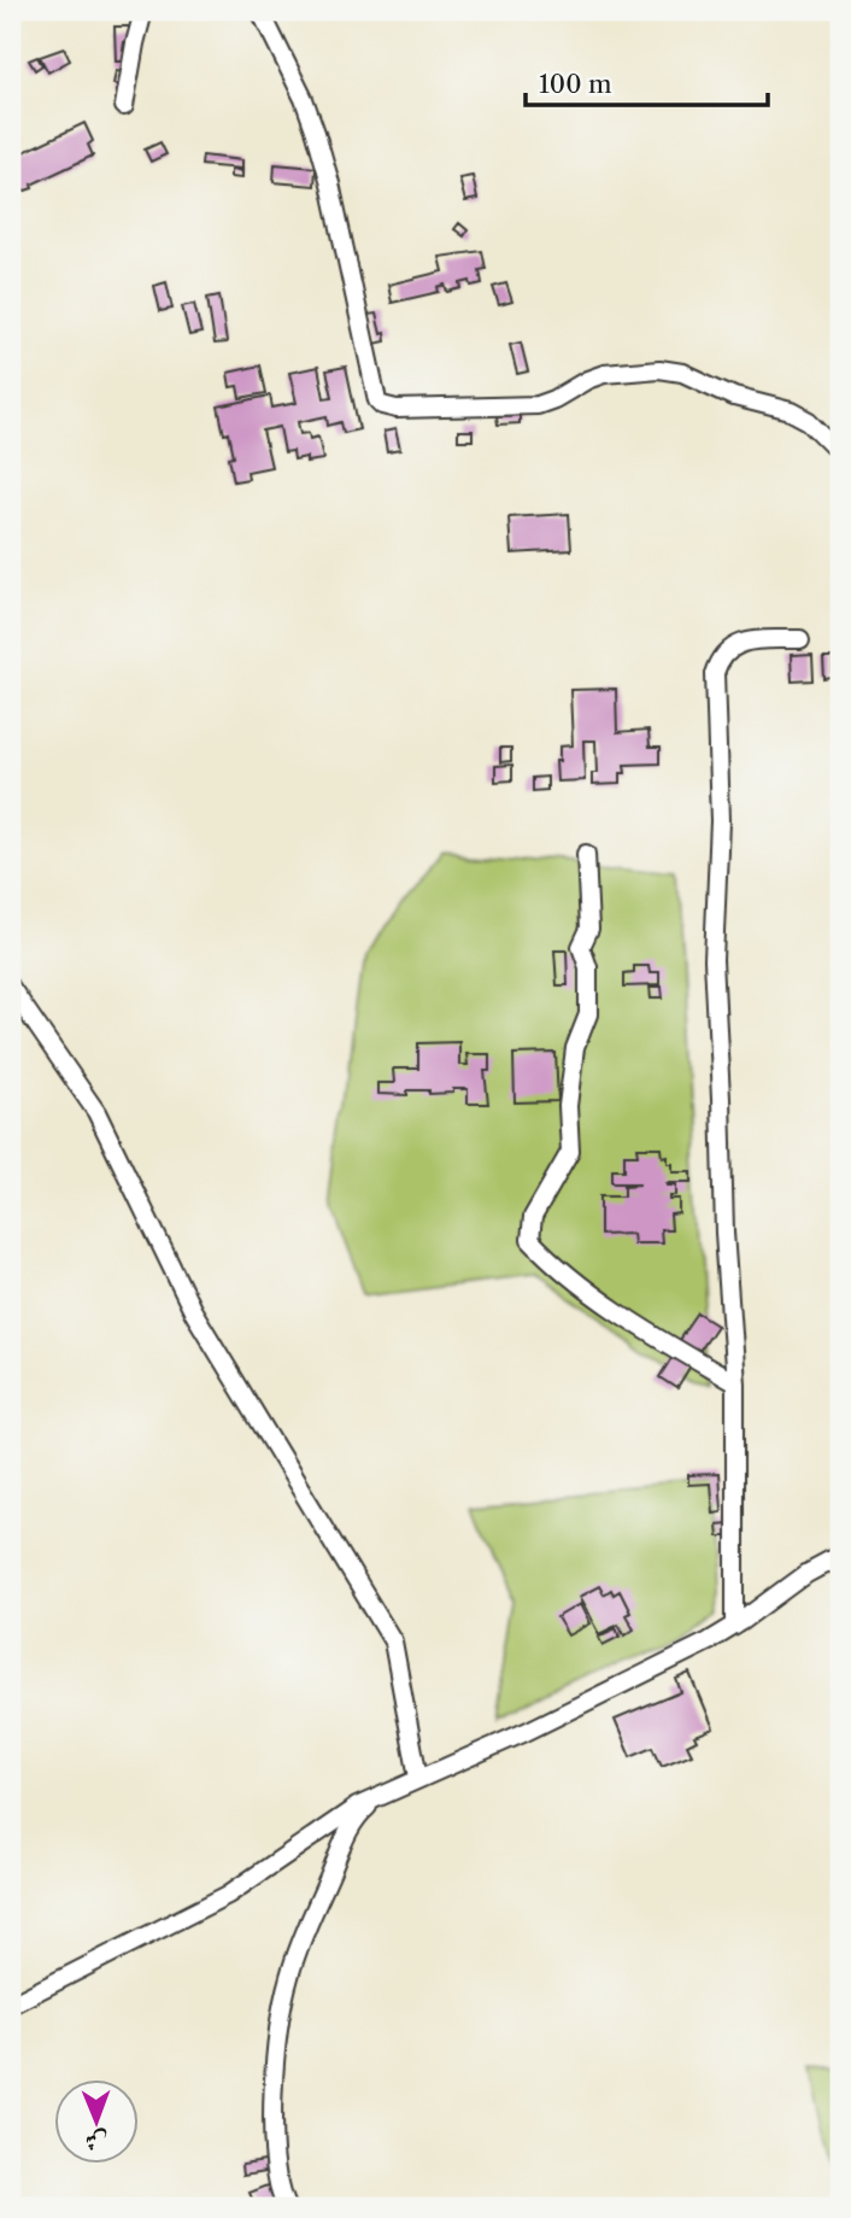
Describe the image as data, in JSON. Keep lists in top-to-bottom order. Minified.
{"scale_bar":"100 m","north":"bottom"}
